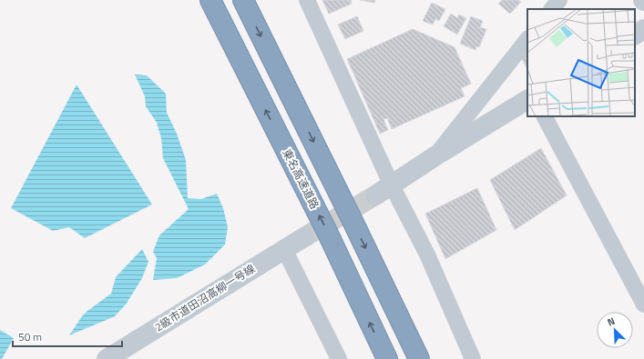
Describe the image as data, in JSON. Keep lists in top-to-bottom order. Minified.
{"streets":{"highway":["東名高速道路"],"street":["2級市道田沼高柳一号線"]},"scale_bar":"50 m","north":"top left"}
